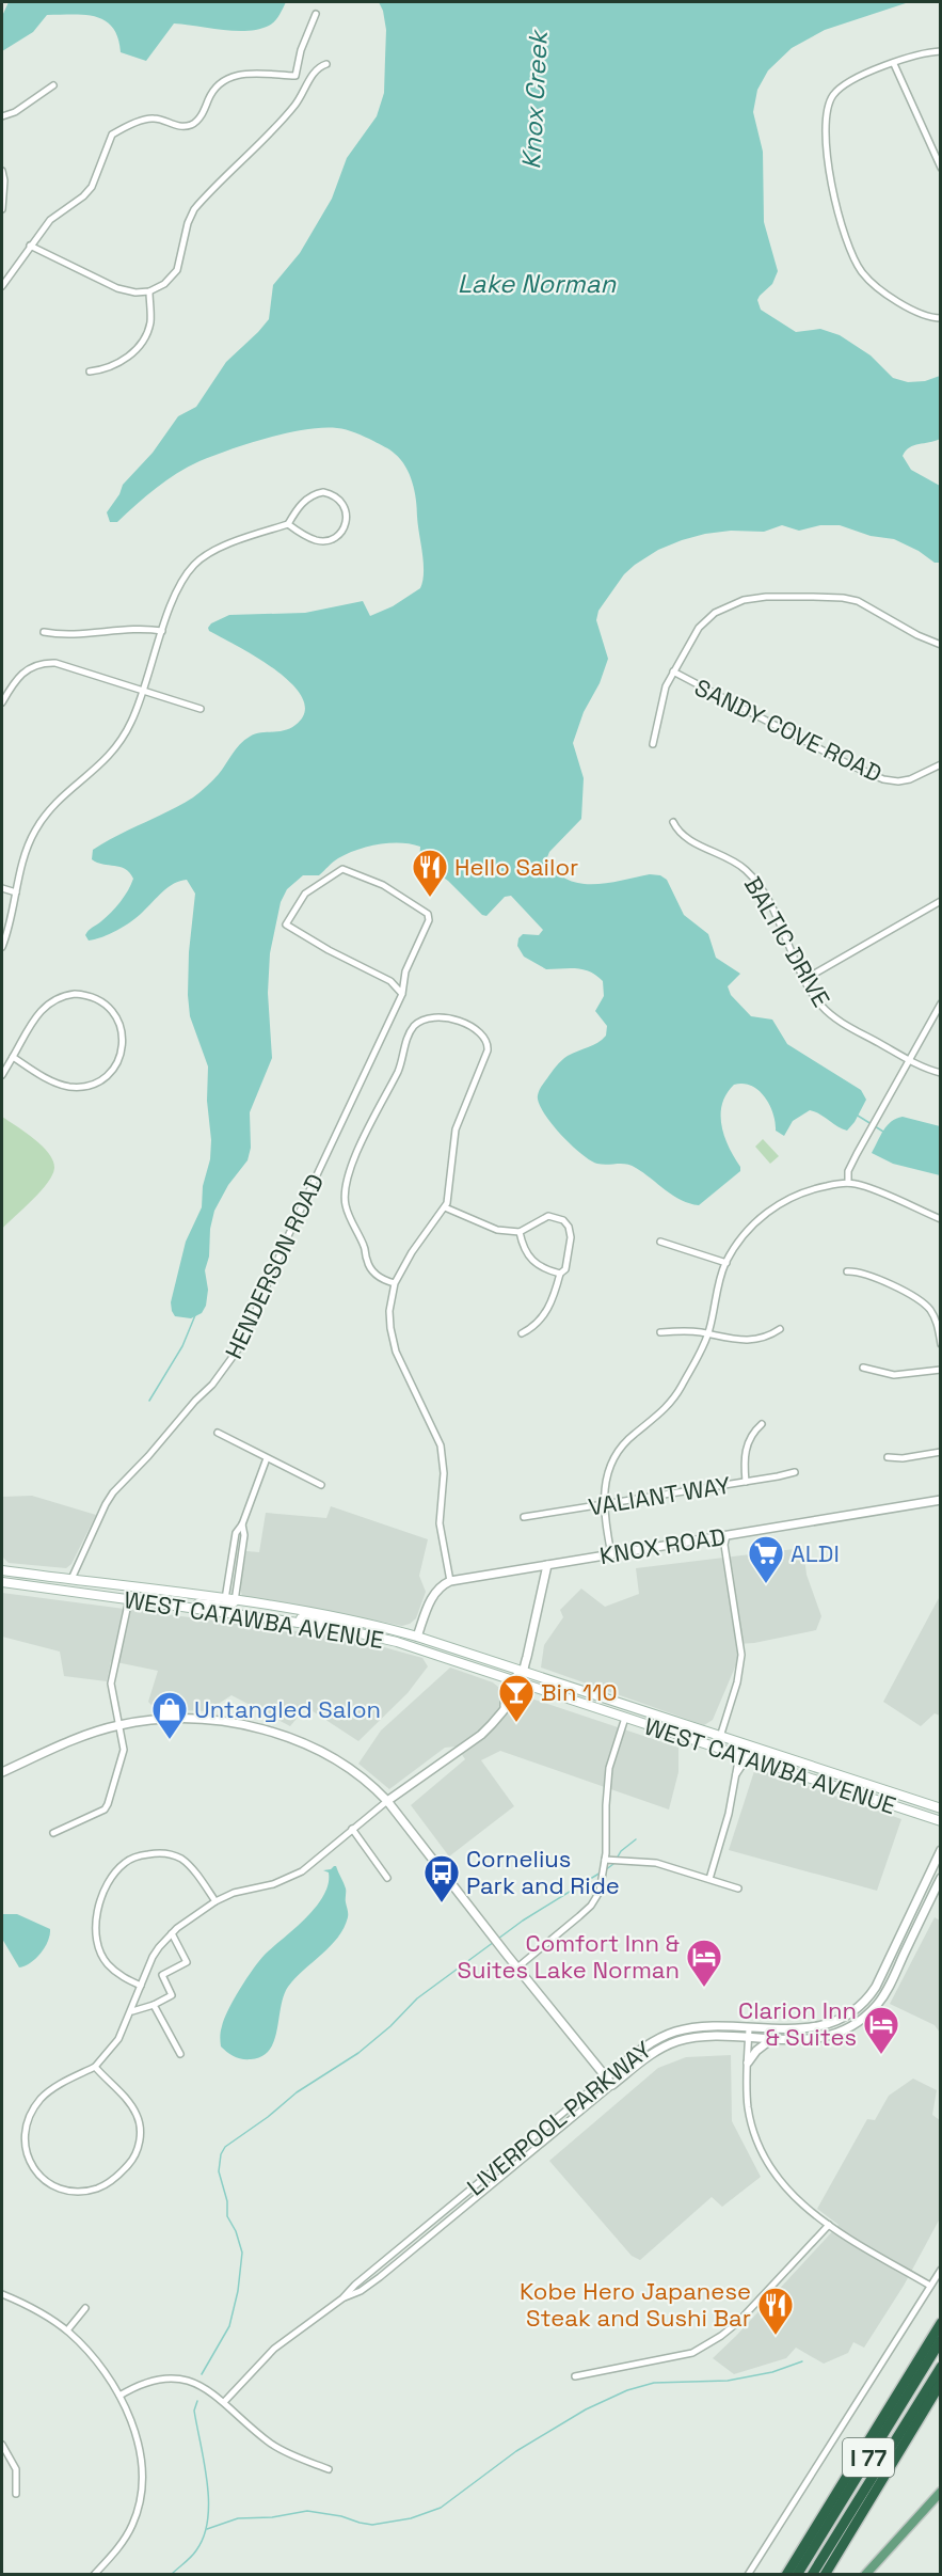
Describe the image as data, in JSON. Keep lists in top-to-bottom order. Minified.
{"streets":{"highway":["I 77"],"main road":["WEST CATAWBA AVENUE"],"street":["SANDY COVE ROAD","BALTIC DRIVE","HENDERSON ROAD","VALIANT WAY","KNOX ROAD","LIVERPOOL PARKWAY"]},"crossings":[["HENDERSON ROAD","WEST CATAWBA AVENUE"]],"water":["Knox Creek","Lake Norman"],"places":{"restaurant":["Hello Sailor","Kobe Hero Japanese Steak and Sushi Bar"],"supermarket":["ALDI"],"bar":["Bin 110"],"shop":["Untangled Salon"],"bus stop":["Cornelius Park and Ride"],"hotel":["Comfort Inn & Suites Lake Norman","Clarion Inn & Suites"]}}
